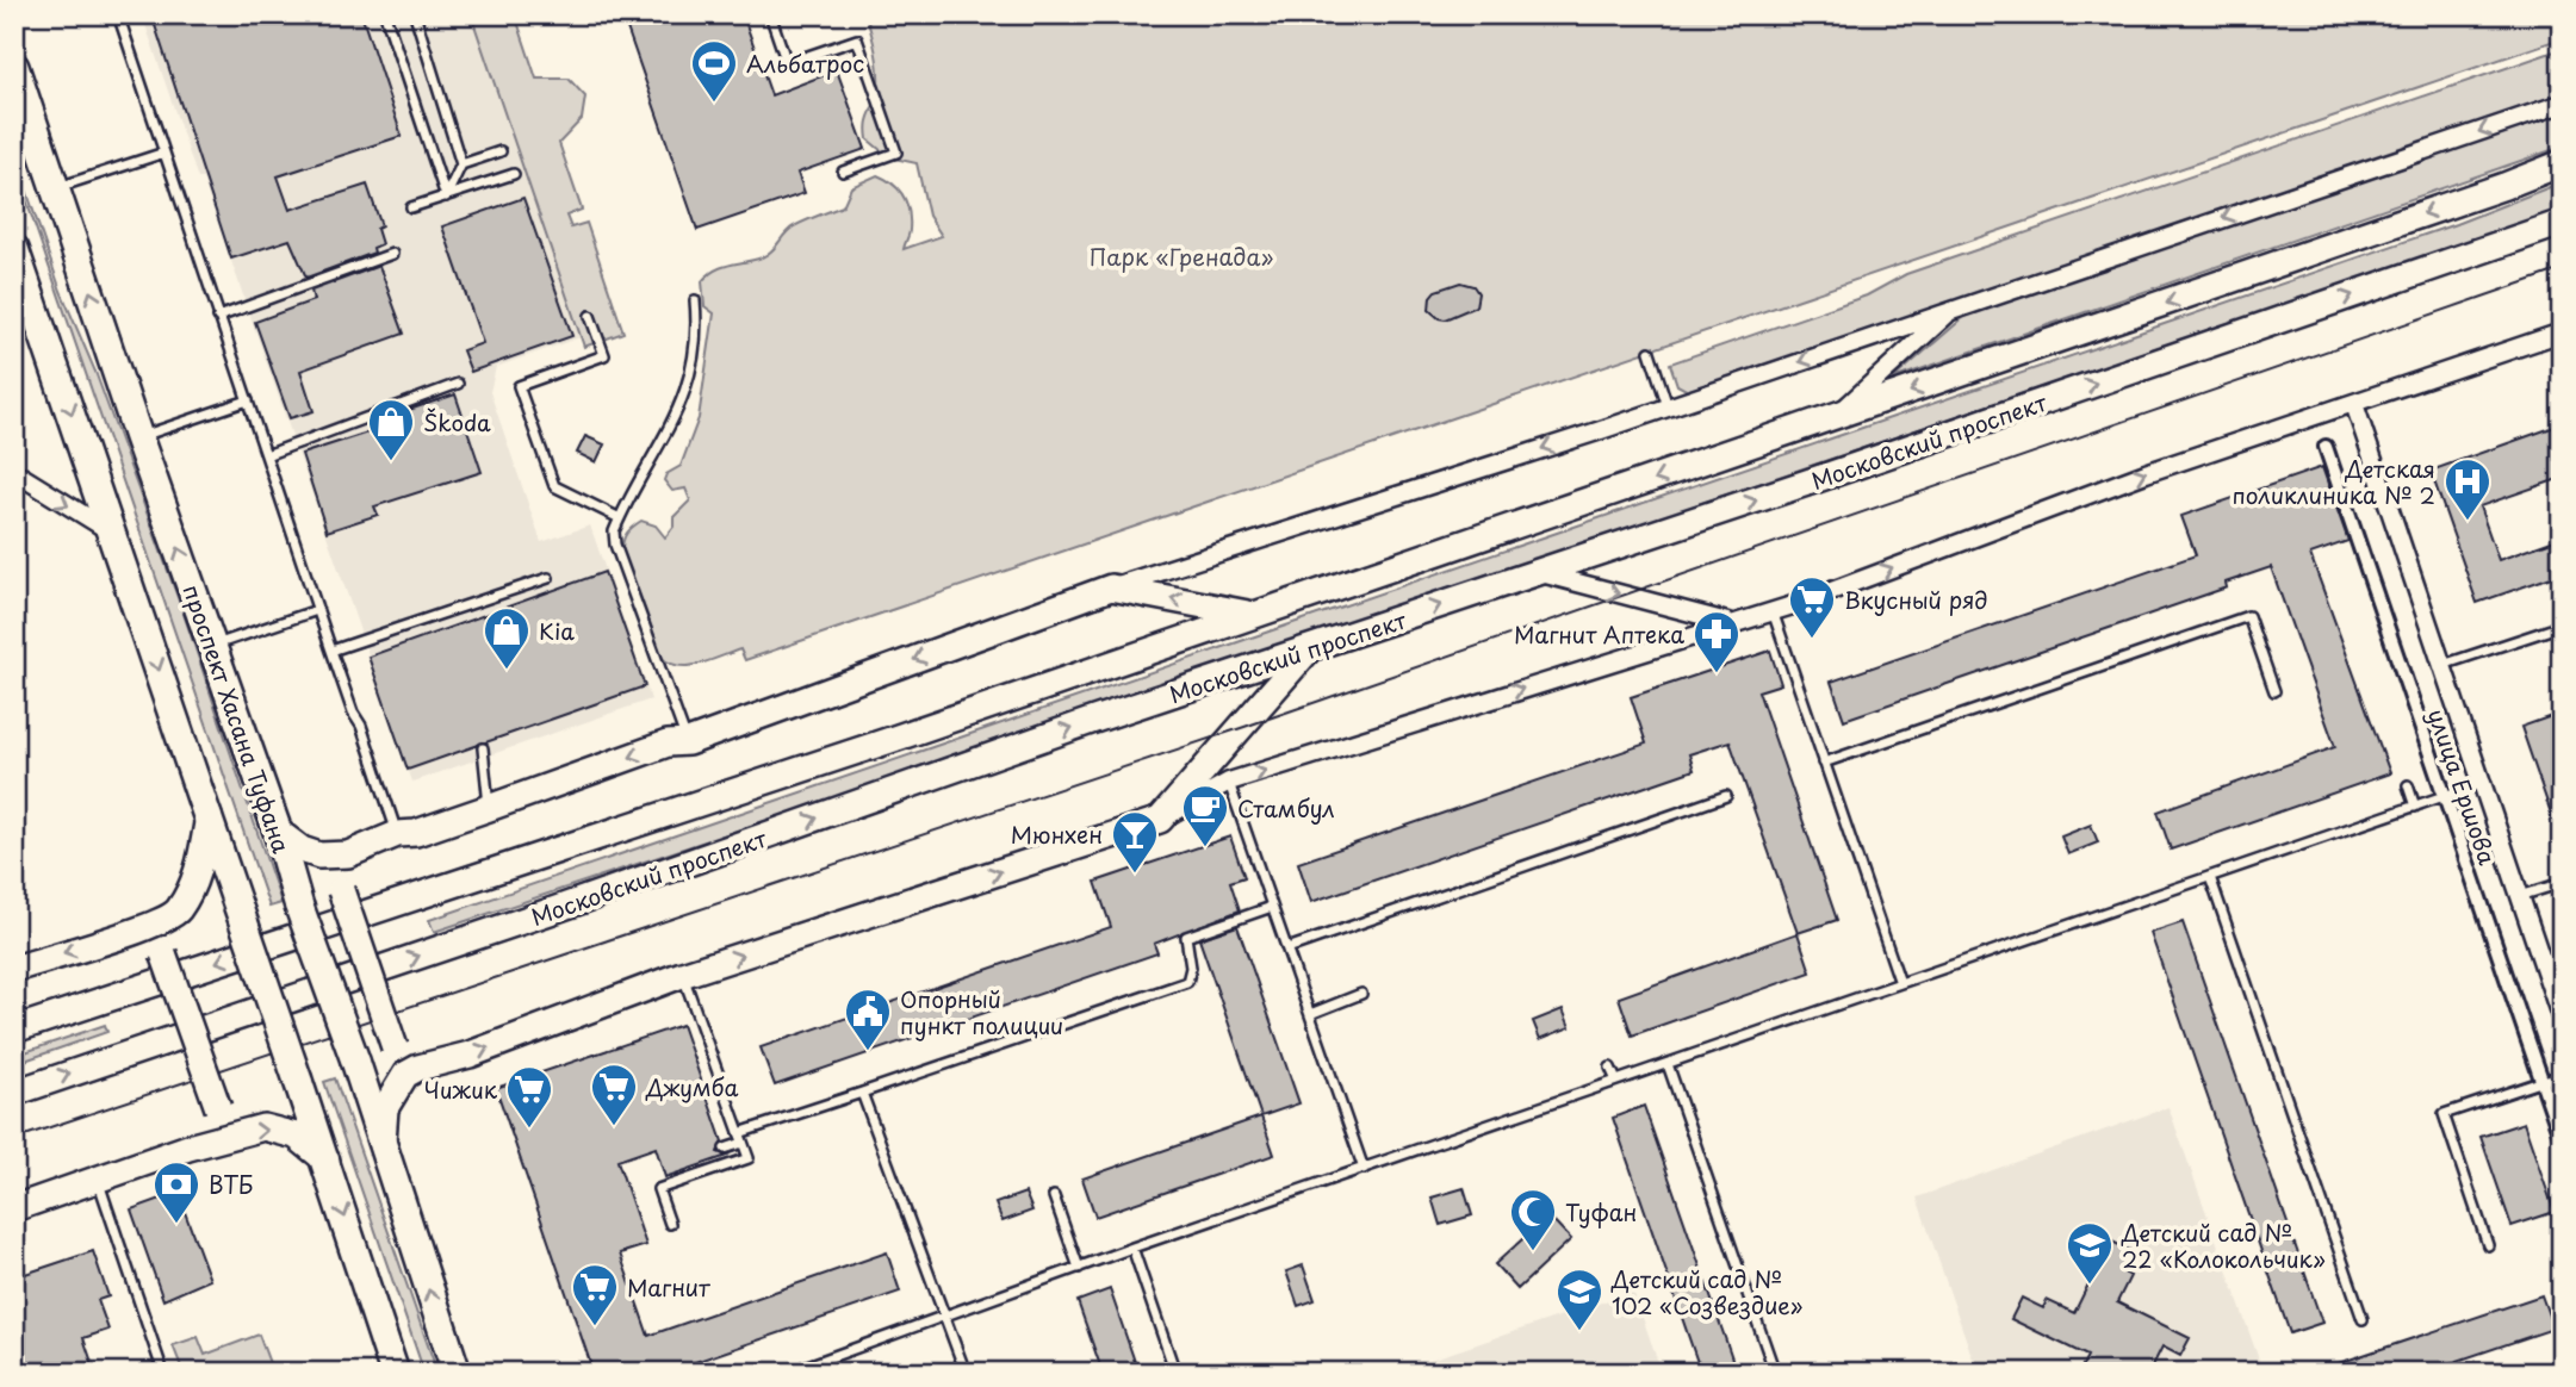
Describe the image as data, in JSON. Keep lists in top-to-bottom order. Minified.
{"streets":{"main road":["Московский проспект","проспект Хасана Туфана"],"street":["улица Ершова"]},"parks":["Парк «Гренада»"],"places":{"sports":["Альбатрос"],"shop":["Škoda","Kia"],"hospital":["Детская поликлиника № 2"],"supermarket":["Вкусный ряд","Джумба","Чижик","Магнит"],"pharmacy":["Магнит Аптека"],"cafe":["Стамбул"],"bar":["Мюнхен"],"public building":["Опорный пункт полиции"],"bank":["ВТБ"],"mosque":["Туфан"],"school or university":["Детский сад № 22 «Колокольчик»","Детский сад № 102 «Созвездие»"]}}
